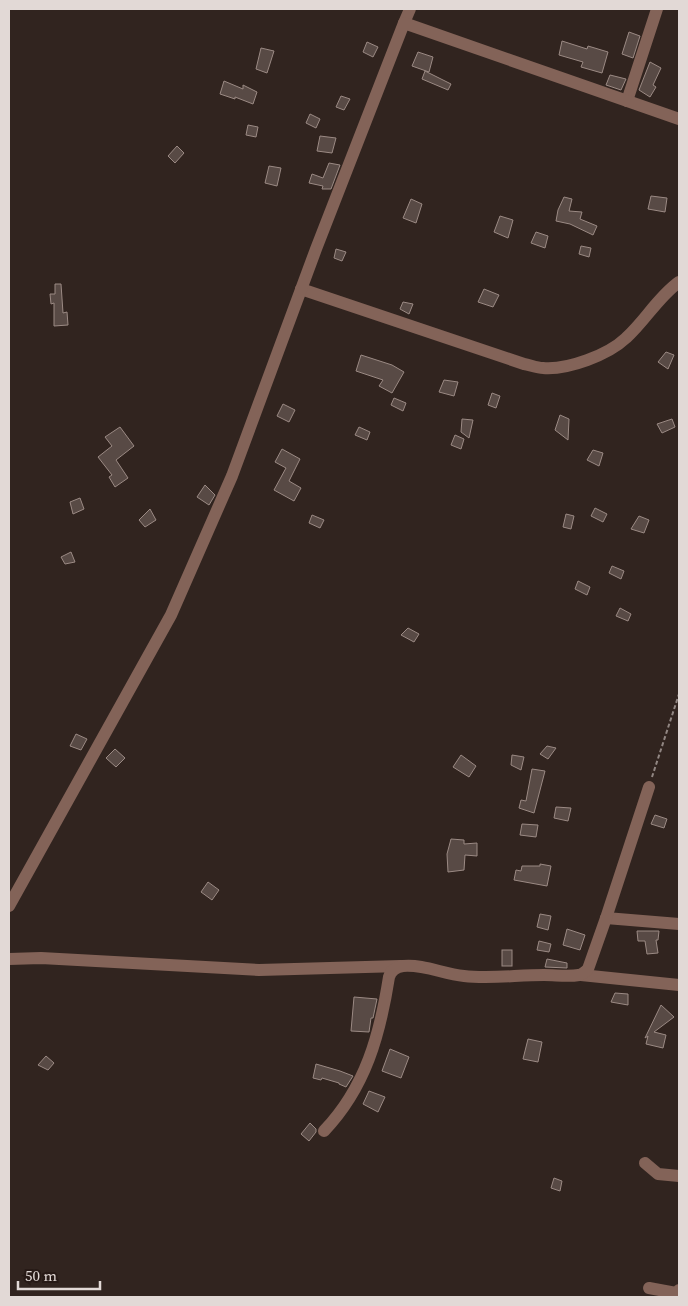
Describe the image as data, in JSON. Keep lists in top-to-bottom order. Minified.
{"scale_bar":"50 m"}
